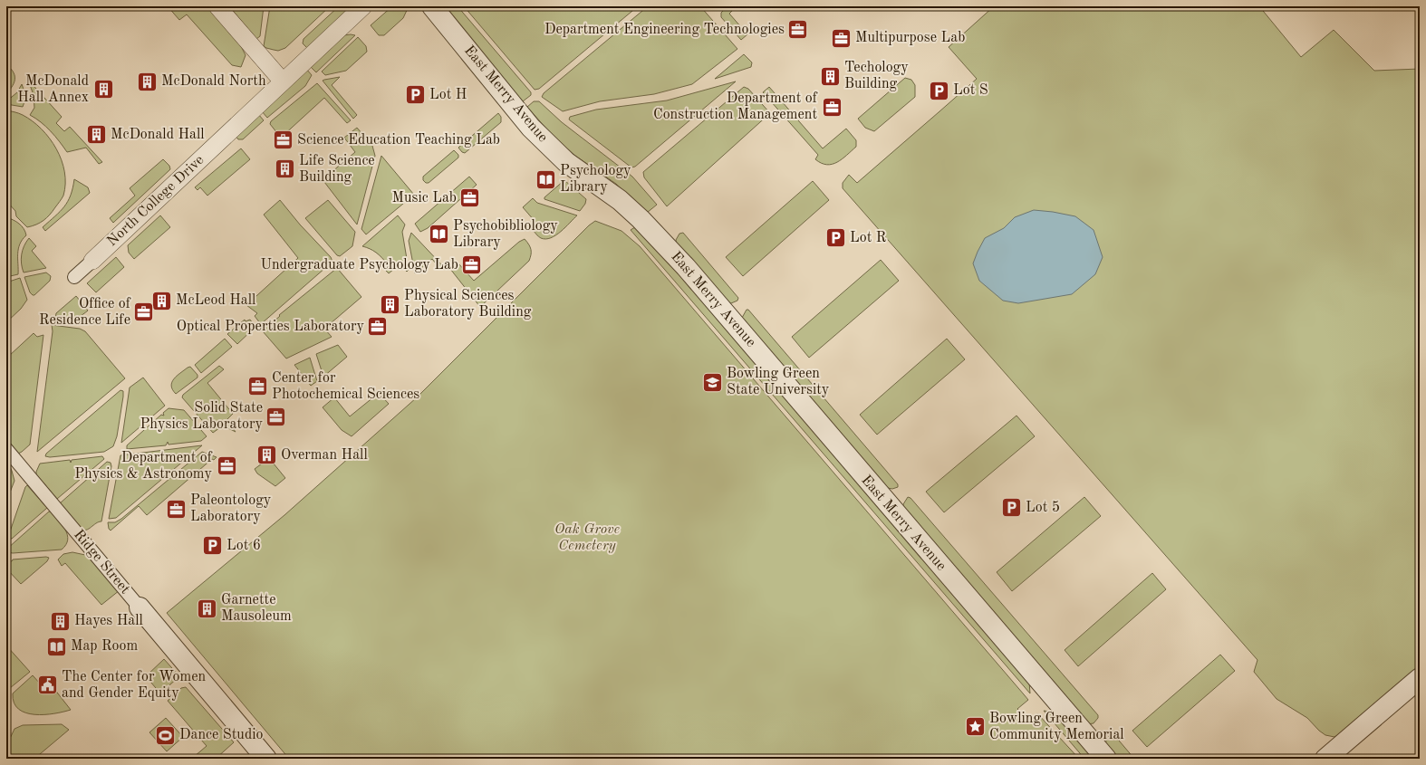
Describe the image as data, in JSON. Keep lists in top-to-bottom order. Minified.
{"streets":{"street":["East Merry Avenue","North College Drive","Ridge Street"]},"parks":["Oak Grove Cemetery"],"places":{"office":["Department Engineering Technologies","Multipurpose Lab","Department of Construction Management","Science Education Teaching Lab","Music Lab","Undergraduate Psychology Lab","Office of Residence Life","Optical Properties Laboratory","Center for Photochemical Sciences","Solid State Physics Laboratory","Department of Physics & Astronomy","Paleontology Laboratory"],"building":["Techology Building","McDonald North","McDonald Hall Annex","McDonald Hall","Life Science Building","McLeod Hall","Physical Sciences Laboratory Building","Overman Hall","Garnette Mausoleum","Hayes Hall"],"parking":["Lot S","Lot H","Lot R","Lot 5","Lot 6"],"library":["Psychology Library","Psychobibliology Library","Map Room"],"school or university":["Bowling Green State University"],"public building":["The Center for Women and Gender Equity"],"place":["Bowling Green Community Memorial"],"sports":["Dance Studio"]}}
